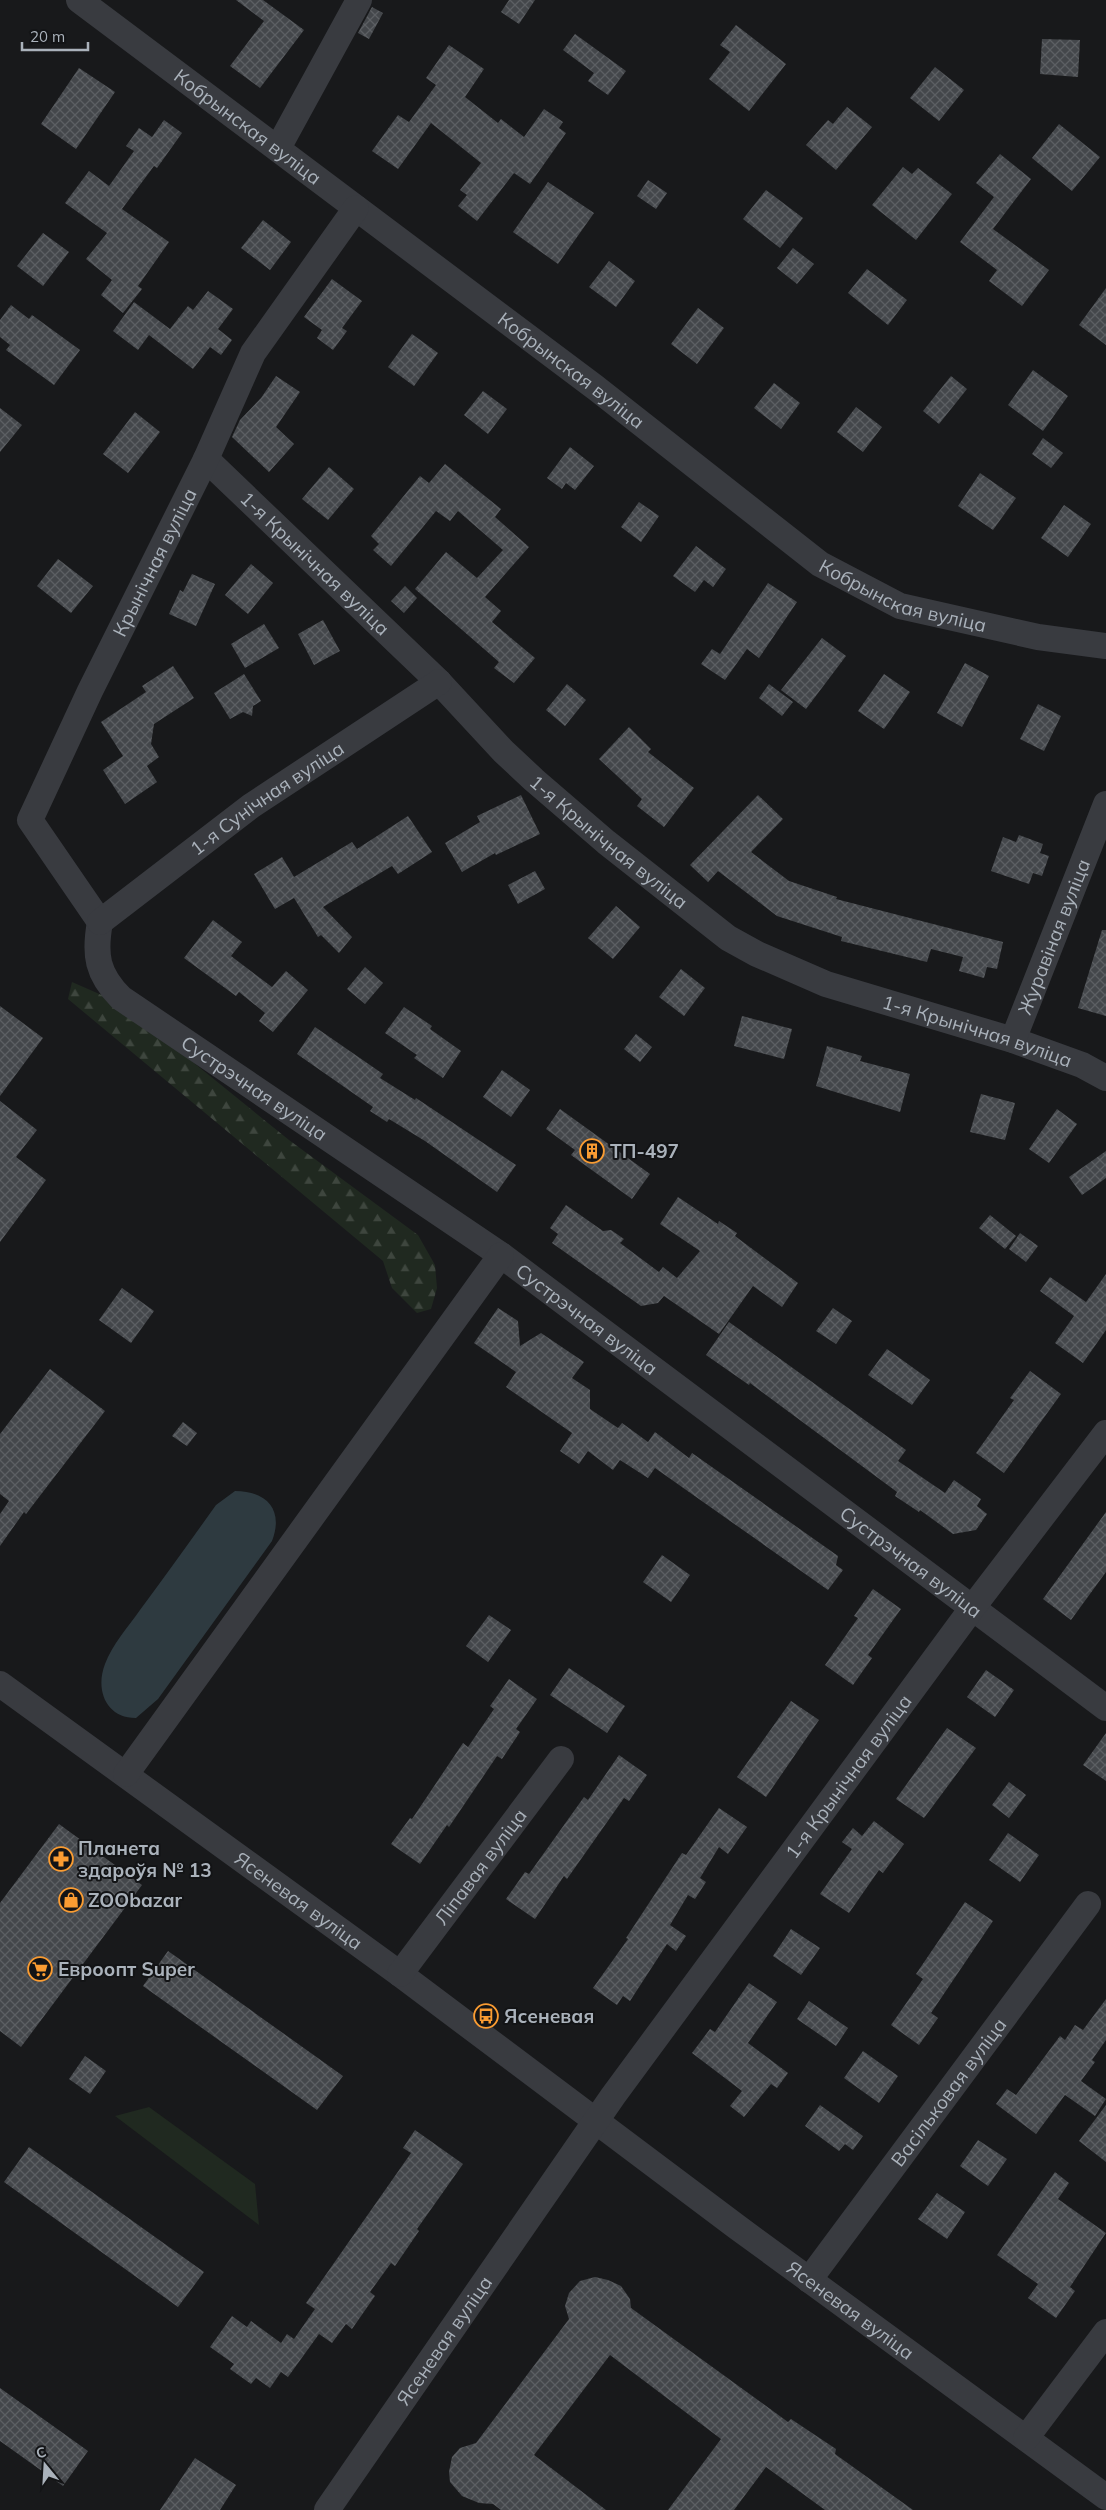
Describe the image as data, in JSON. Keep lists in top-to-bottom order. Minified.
{"streets":{"street":["Кобрынская вуліца","Крынічная вуліца","1-я Крынічная вуліца","1-я Сунічная вуліца","Журавіная вуліца","Сустрэчная вуліца","Ліпавая вуліца","Ясеневая вуліца","Васільковая вуліца"]},"crossings":[["Кобрынская вуліца","Крынічная вуліца"],["Крынічная вуліца","1-я Крынічная вуліца"],["Крынічная вуліца","1-я Сунічная вуліца"],["Крынічная вуліца","Сустрэчная вуліца"],["1-я Крынічная вуліца","1-я Сунічная вуліца"],["1-я Крынічная вуліца","Журавіная вуліца"],["1-я Крынічная вуліца","Сустрэчная вуліца"],["1-я Крынічная вуліца","Ясеневая вуліца"],["1-я Сунічная вуліца","Сустрэчная вуліца"],["Ліпавая вуліца","Ясеневая вуліца"],["Ясеневая вуліца","Васільковая вуліца"]],"places":{"building":["ТП-497"],"pharmacy":["Планета здароўя № 13"],"shop":["ZOObazar"],"supermarket":["Евроопт Super"],"bus stop":["Ясеневая"]},"scale_bar":"20 m","north":"top"}
